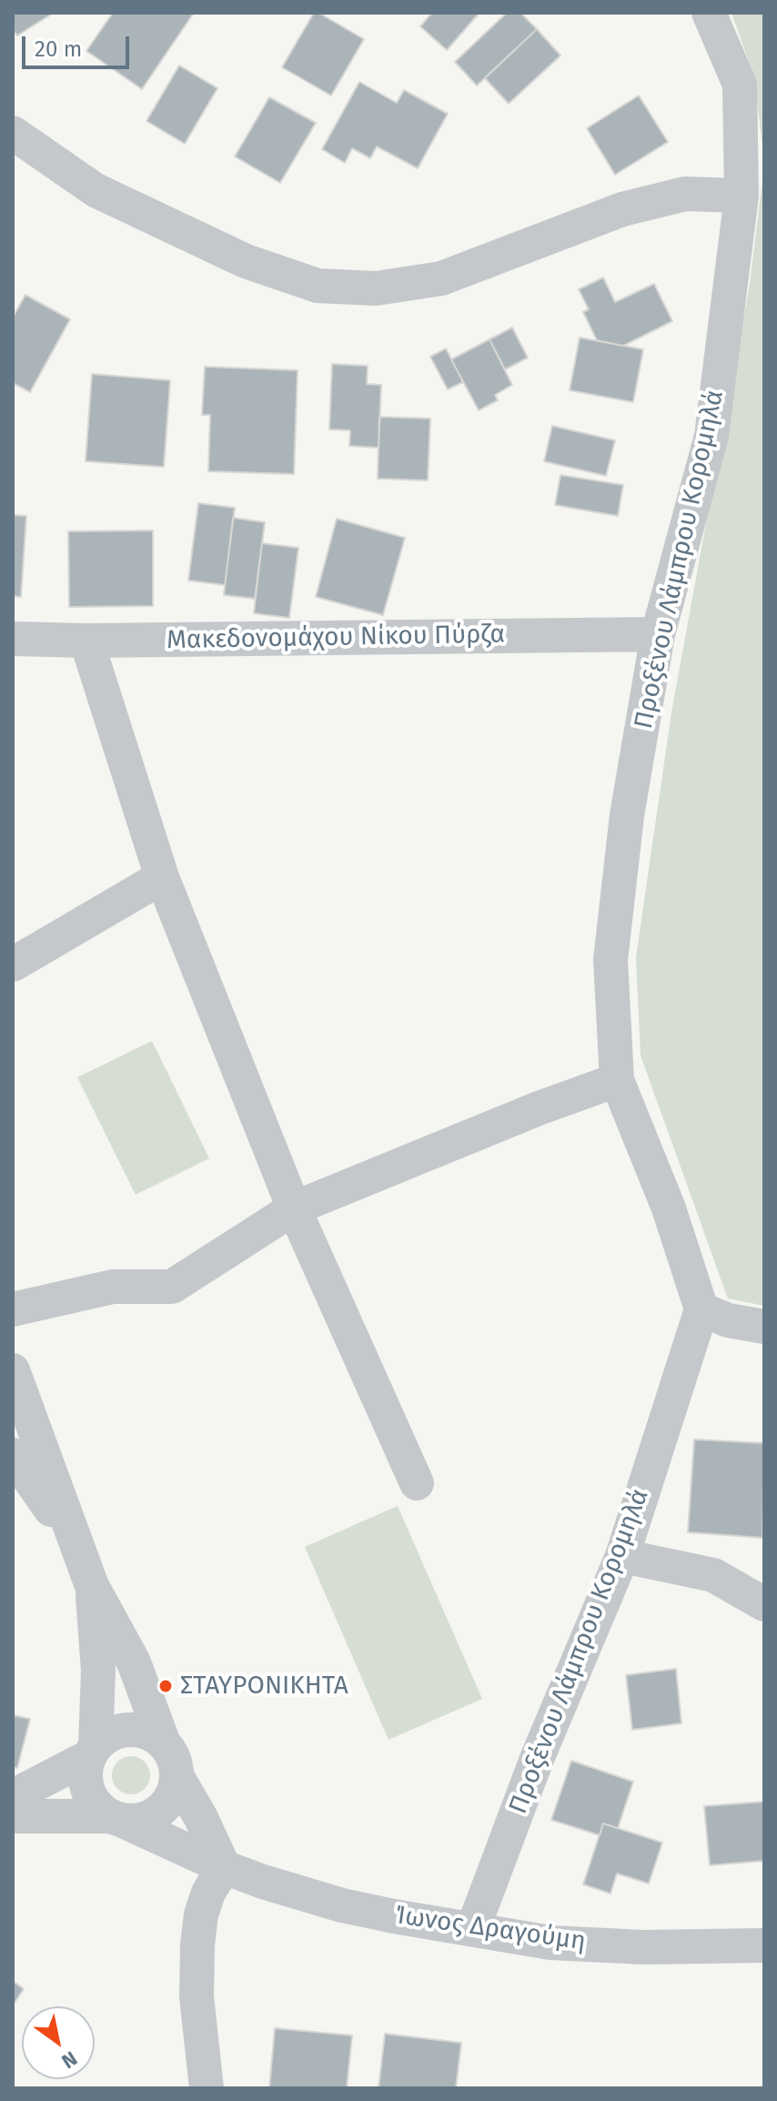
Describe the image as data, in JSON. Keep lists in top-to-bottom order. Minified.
{"streets":{"street":["Προξένου Λάμπρου Κορομηλά","Μακεδονομάχου Νίκου Πύρζα","Ίωνος Δραγούμη"]},"crossings":[["Προξένου Λάμπρου Κορομηλά","Μακεδονομάχου Νίκου Πύρζα"],["Προξένου Λάμπρου Κορομηλά","Ίωνος Δραγούμη"]],"places":["ΣΤΑΥΡΟΝΙΚΗΤΑ"],"scale_bar":"20 m","north":"bottom right"}
